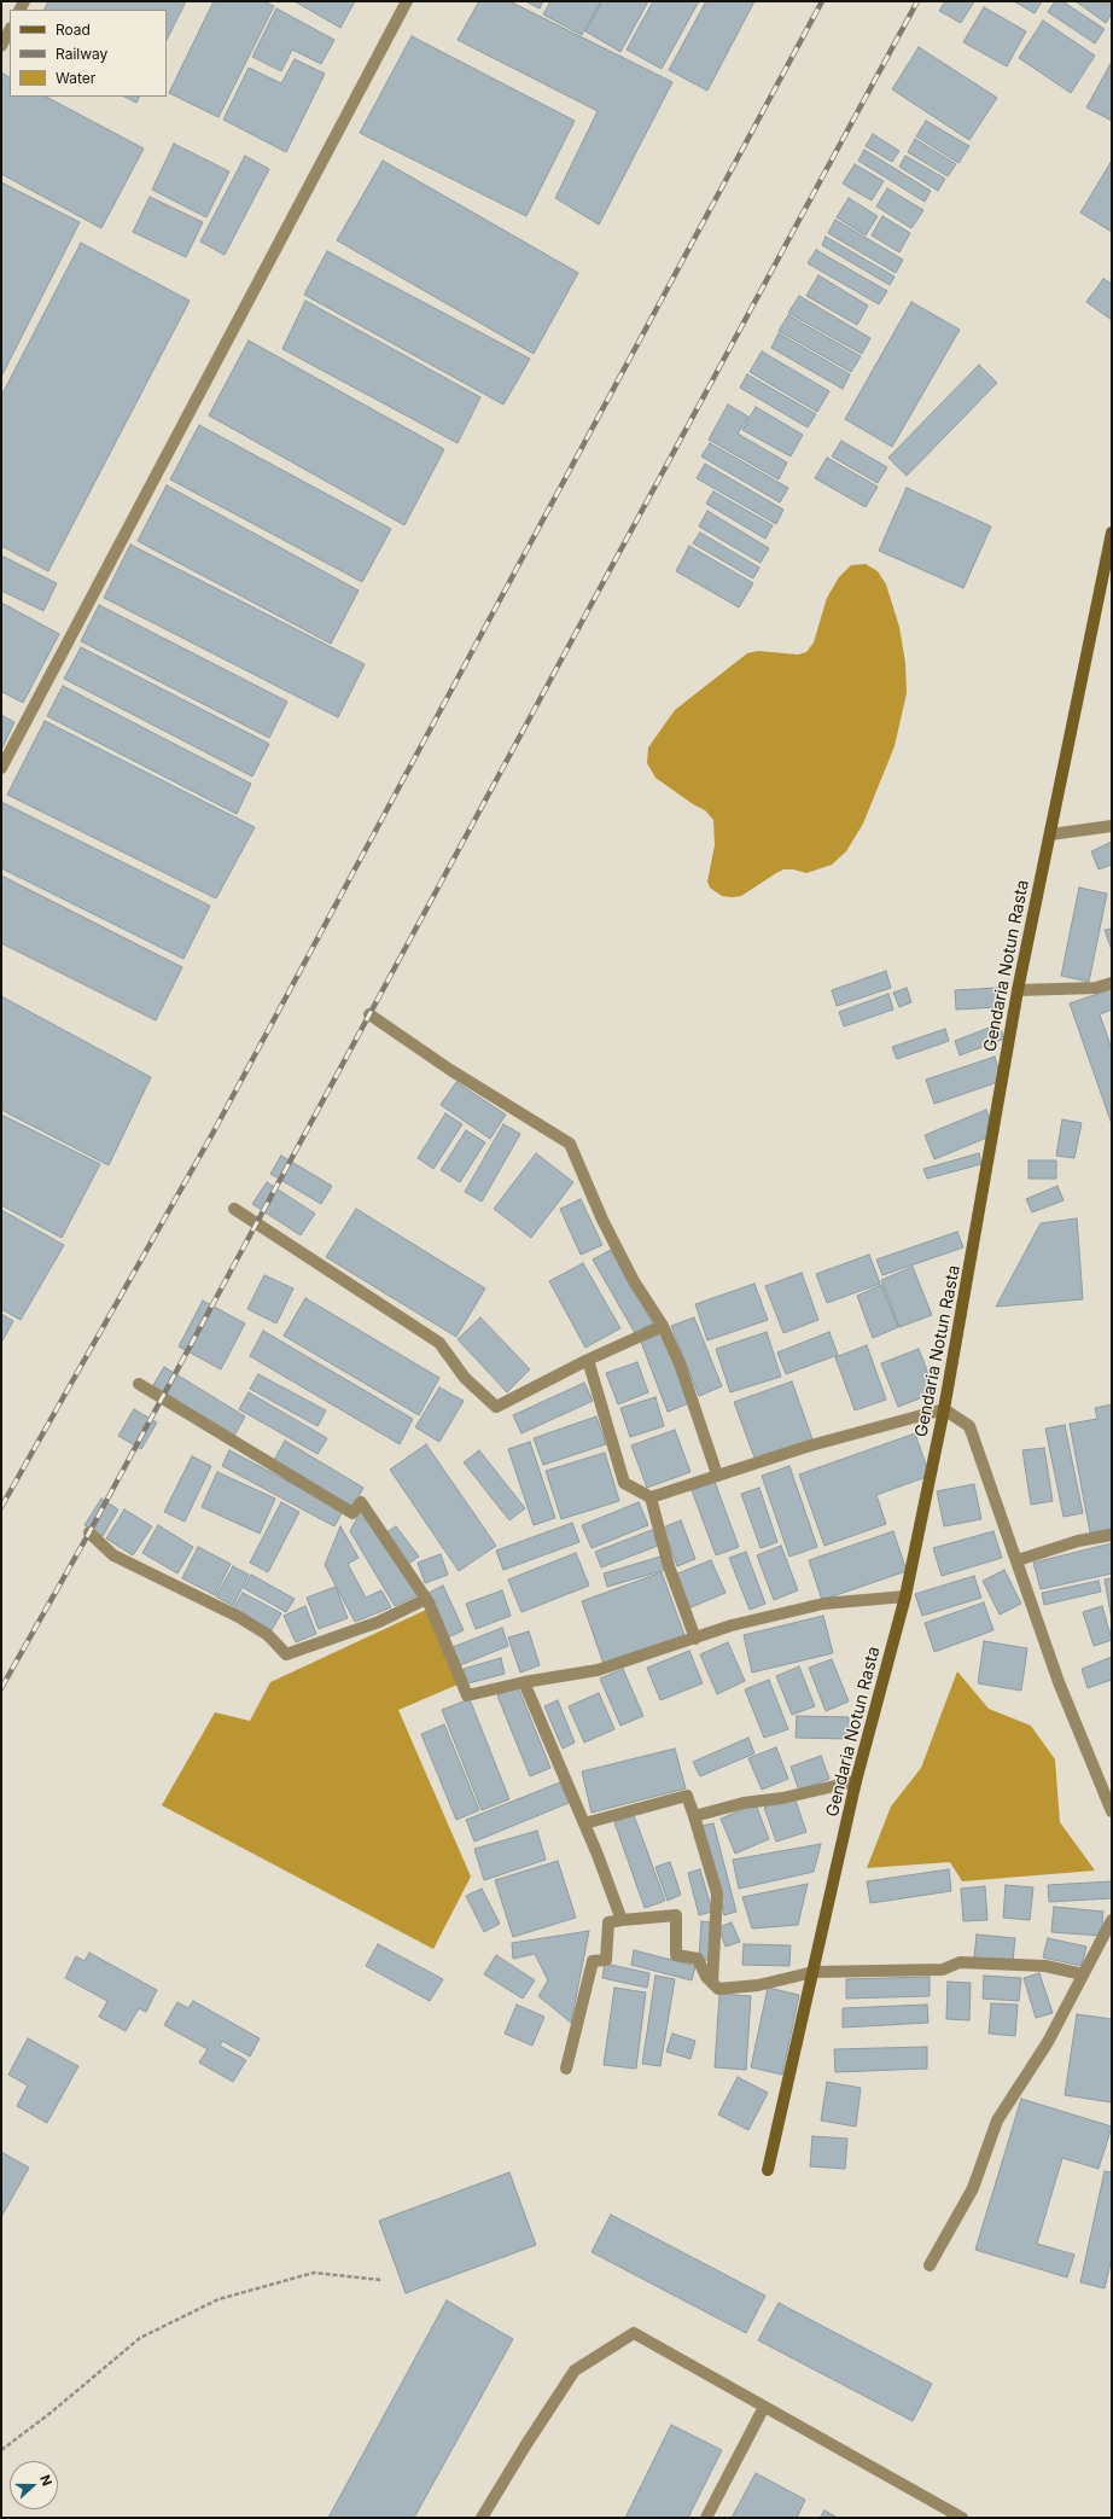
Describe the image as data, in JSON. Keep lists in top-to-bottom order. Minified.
{"streets":{"main road":["Gendaria Notun Rasta"]},"legend":["Road","Railway","Water"],"north":"right"}
